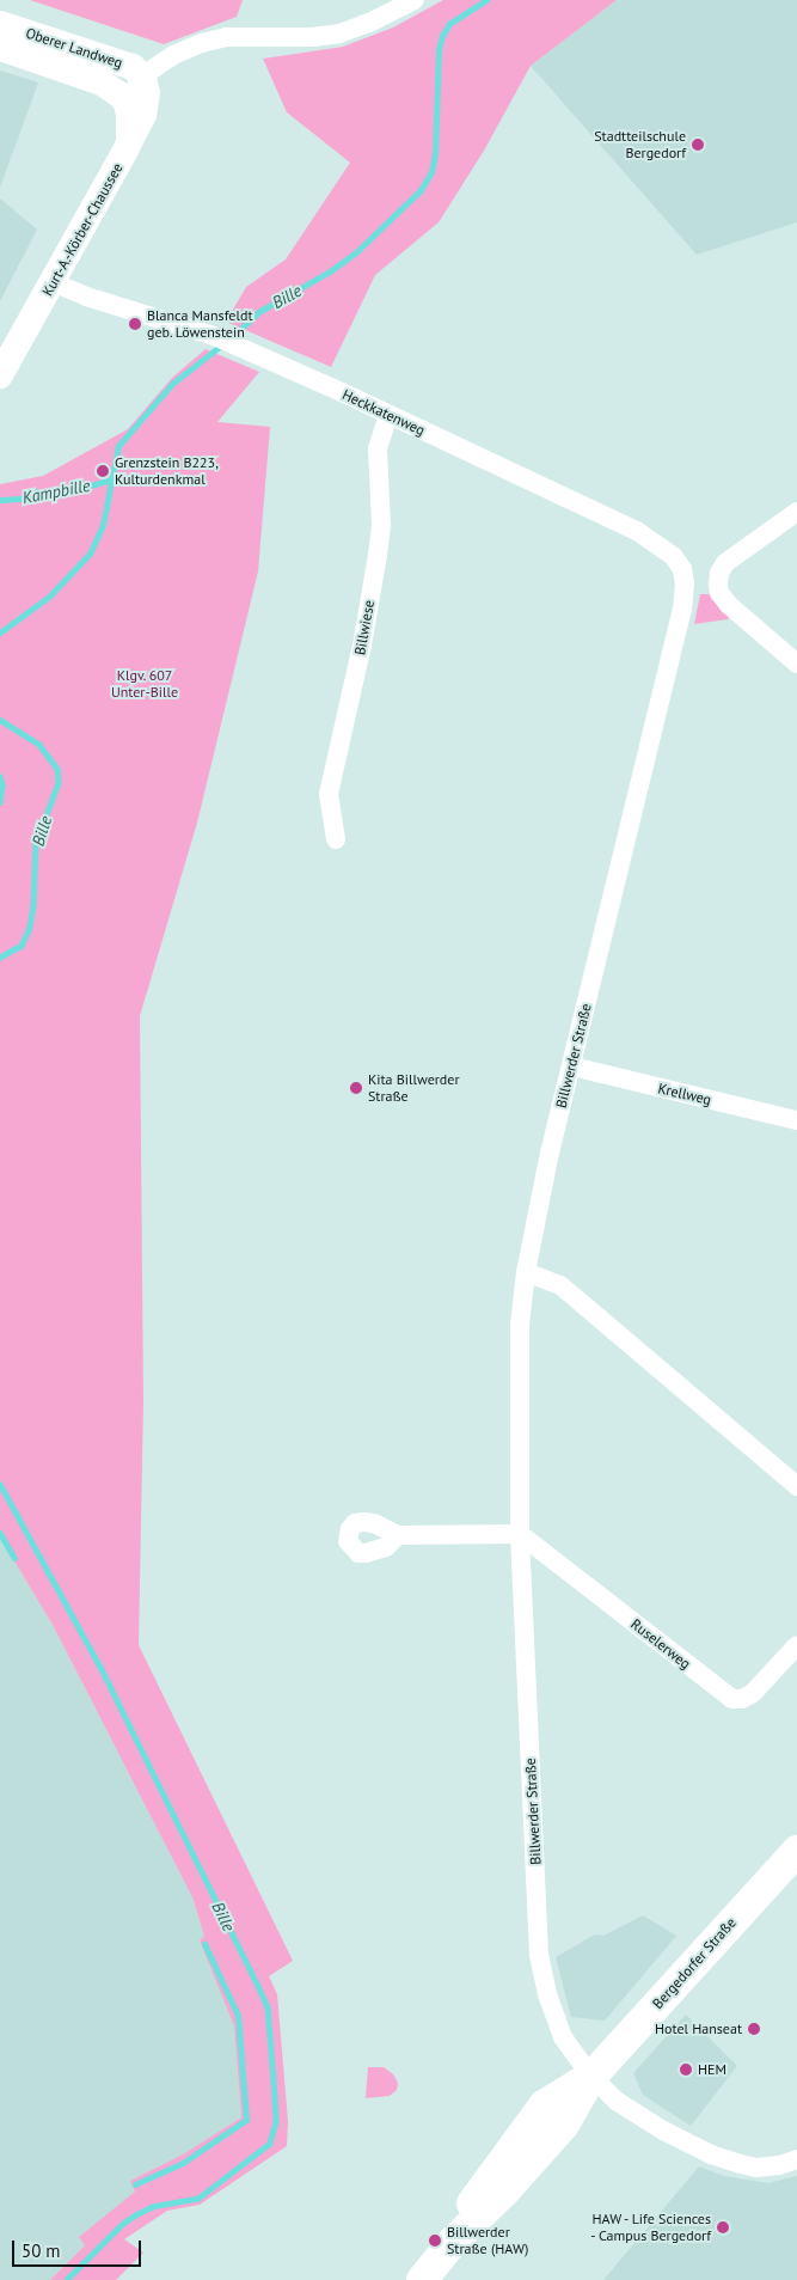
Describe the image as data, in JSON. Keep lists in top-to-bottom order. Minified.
{"streets":{"main road":["Oberer Landweg","Kurt-A.-Körber-Chaussee","Bergedorfer Straße"],"street":["Heckkatenweg","Billwiese","Billwerder Straße","Krellweg","Ruselerweg"]},"crossings":[["Oberer Landweg","Kurt-A.-Körber-Chaussee"],["Kurt-A.-Körber-Chaussee","Heckkatenweg"],["Heckkatenweg","Billwiese"],["Heckkatenweg","Billwerder Straße"],["Billwerder Straße","Krellweg"],["Billwerder Straße","Ruselerweg"],["Billwerder Straße","Bergedorfer Straße"]],"water":["Bille","Kampbille"],"parks":["Klgv. 607 Unter-Bille"],"places":["Stadtteilschule Bergedorf","Blanca Mansfeldt geb. Löwenstein","Grenzstein B223, Kulturdenkmal","Kita Billwerder Straße","Hotel Hanseat","HEM","HAW - Life Sciences - Campus Bergedorf","Billwerder Straße (HAW)"],"scale_bar":"50 m"}
